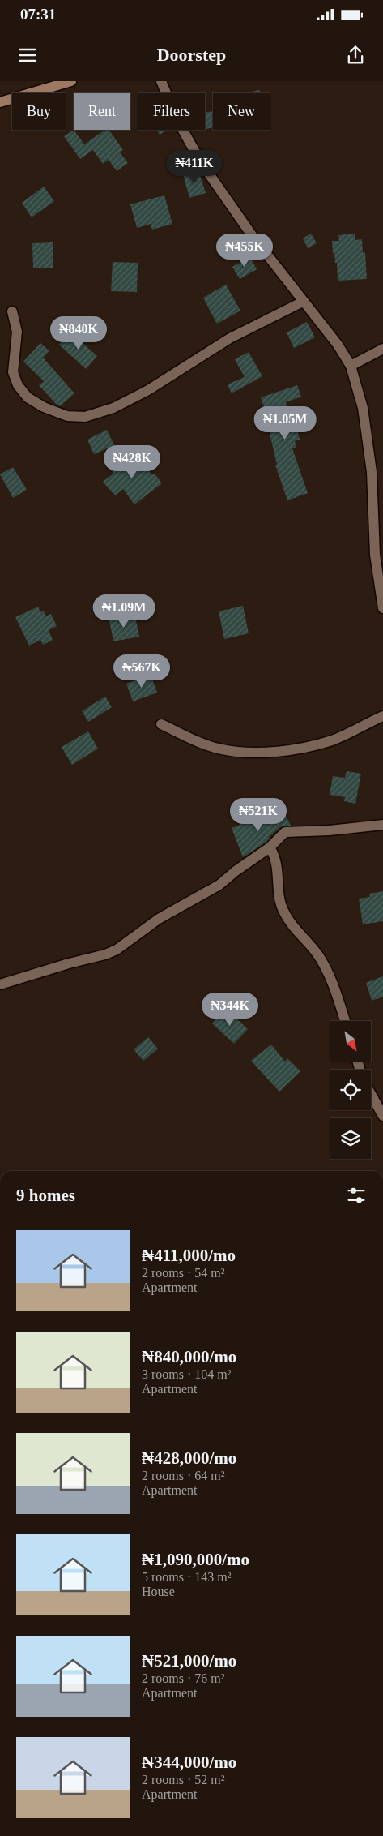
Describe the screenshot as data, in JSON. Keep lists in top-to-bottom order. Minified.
{"north":"bottom right","page":{"status":"07:31","header":"Doorstep","chip":["Buy","Rent","Filters","New"],"price":["₦411K","₦455K","₦840K","₦1.05M","₦428K","₦1.09M","₦567K","₦521K","₦344K"],"heading":"9 homes","list":[{"name":"₦411,000/mo","note":"2 rooms · 54 m² · Apartment"},{"name":"₦840,000/mo","note":"3 rooms · 104 m² · Apartment"},{"name":"₦428,000/mo","note":"2 rooms · 64 m² · Apartment"},{"name":"₦1,090,000/mo","note":"5 rooms · 143 m² · House"},{"name":"₦521,000/mo","note":"2 rooms · 76 m² · Apartment"},{"name":"₦344,000/mo","note":"2 rooms · 52 m² · Apartment"}]}}
